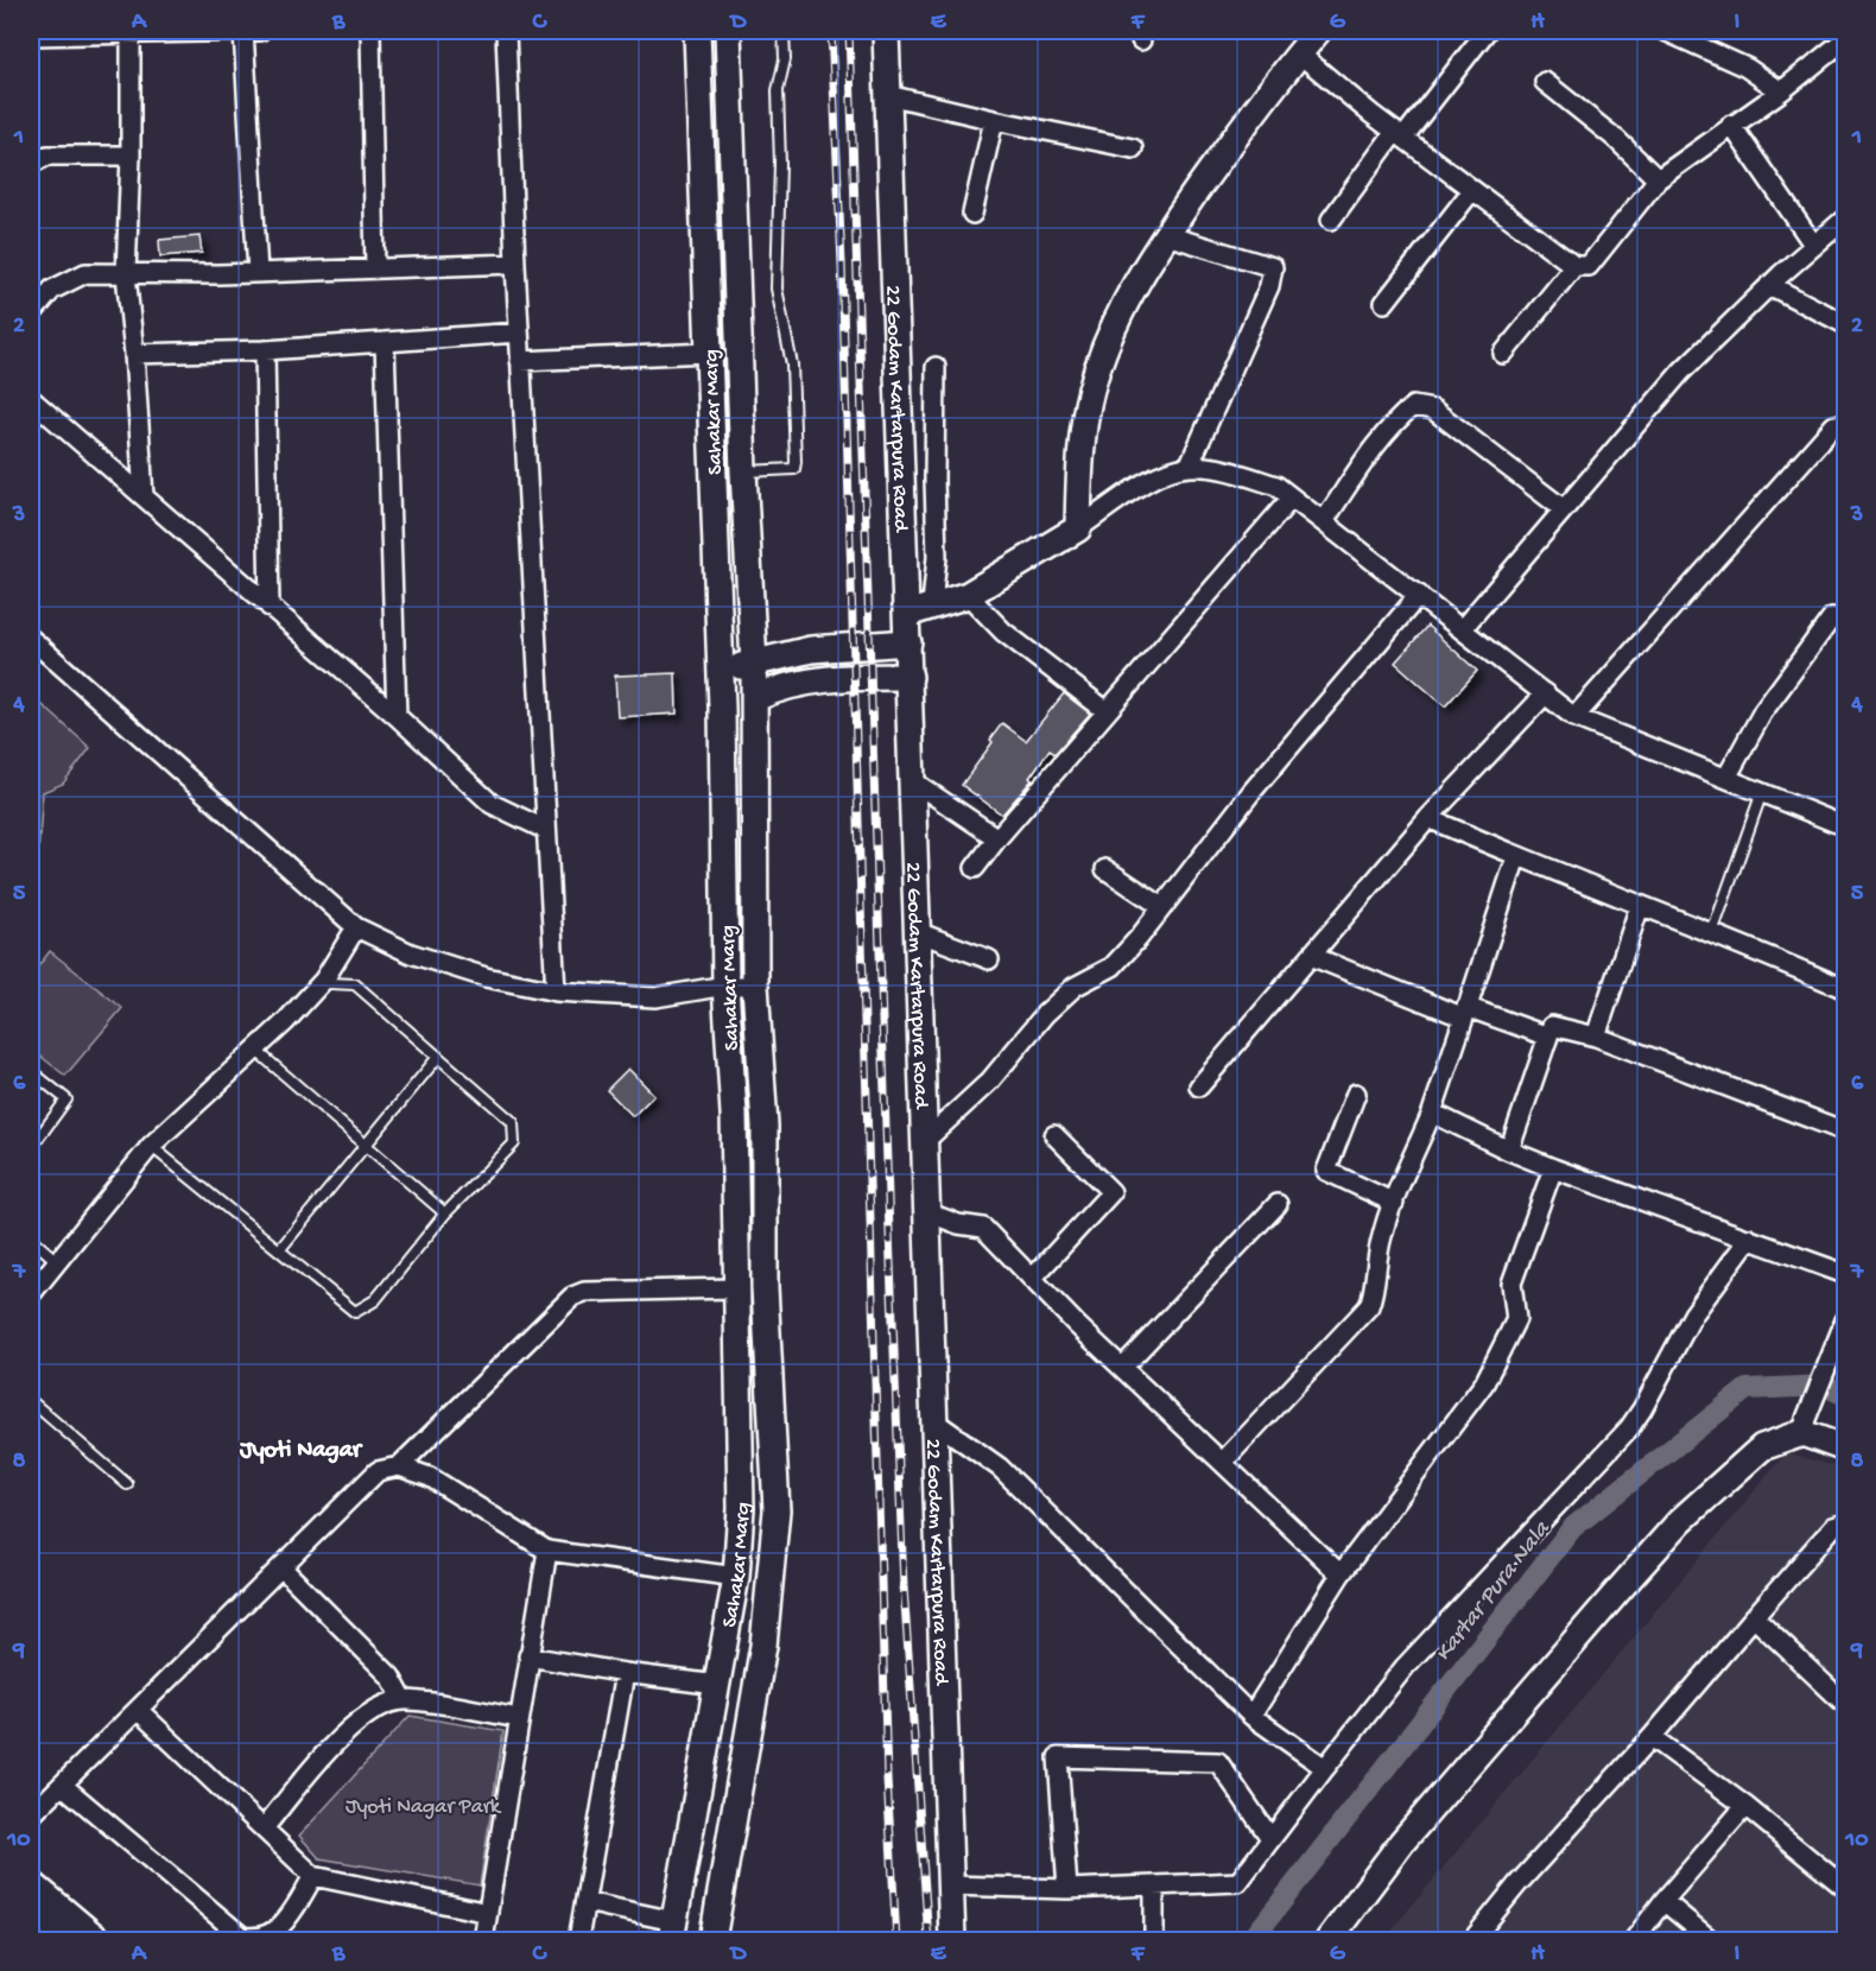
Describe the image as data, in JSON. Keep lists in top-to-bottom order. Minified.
{"streets":{"street":["22 Godam Kartarpura Road","Sahakar Marg"]},"districts":["Jyoti Nagar"],"water":["Kartar Pura Nala"],"parks":["Jyoti Nagar Park"],"grid":{"columns":["A","B","C","D","E","F","G","H","I"],"rows":["1","2","3","4","5","6","7","8","9","10"]}}
